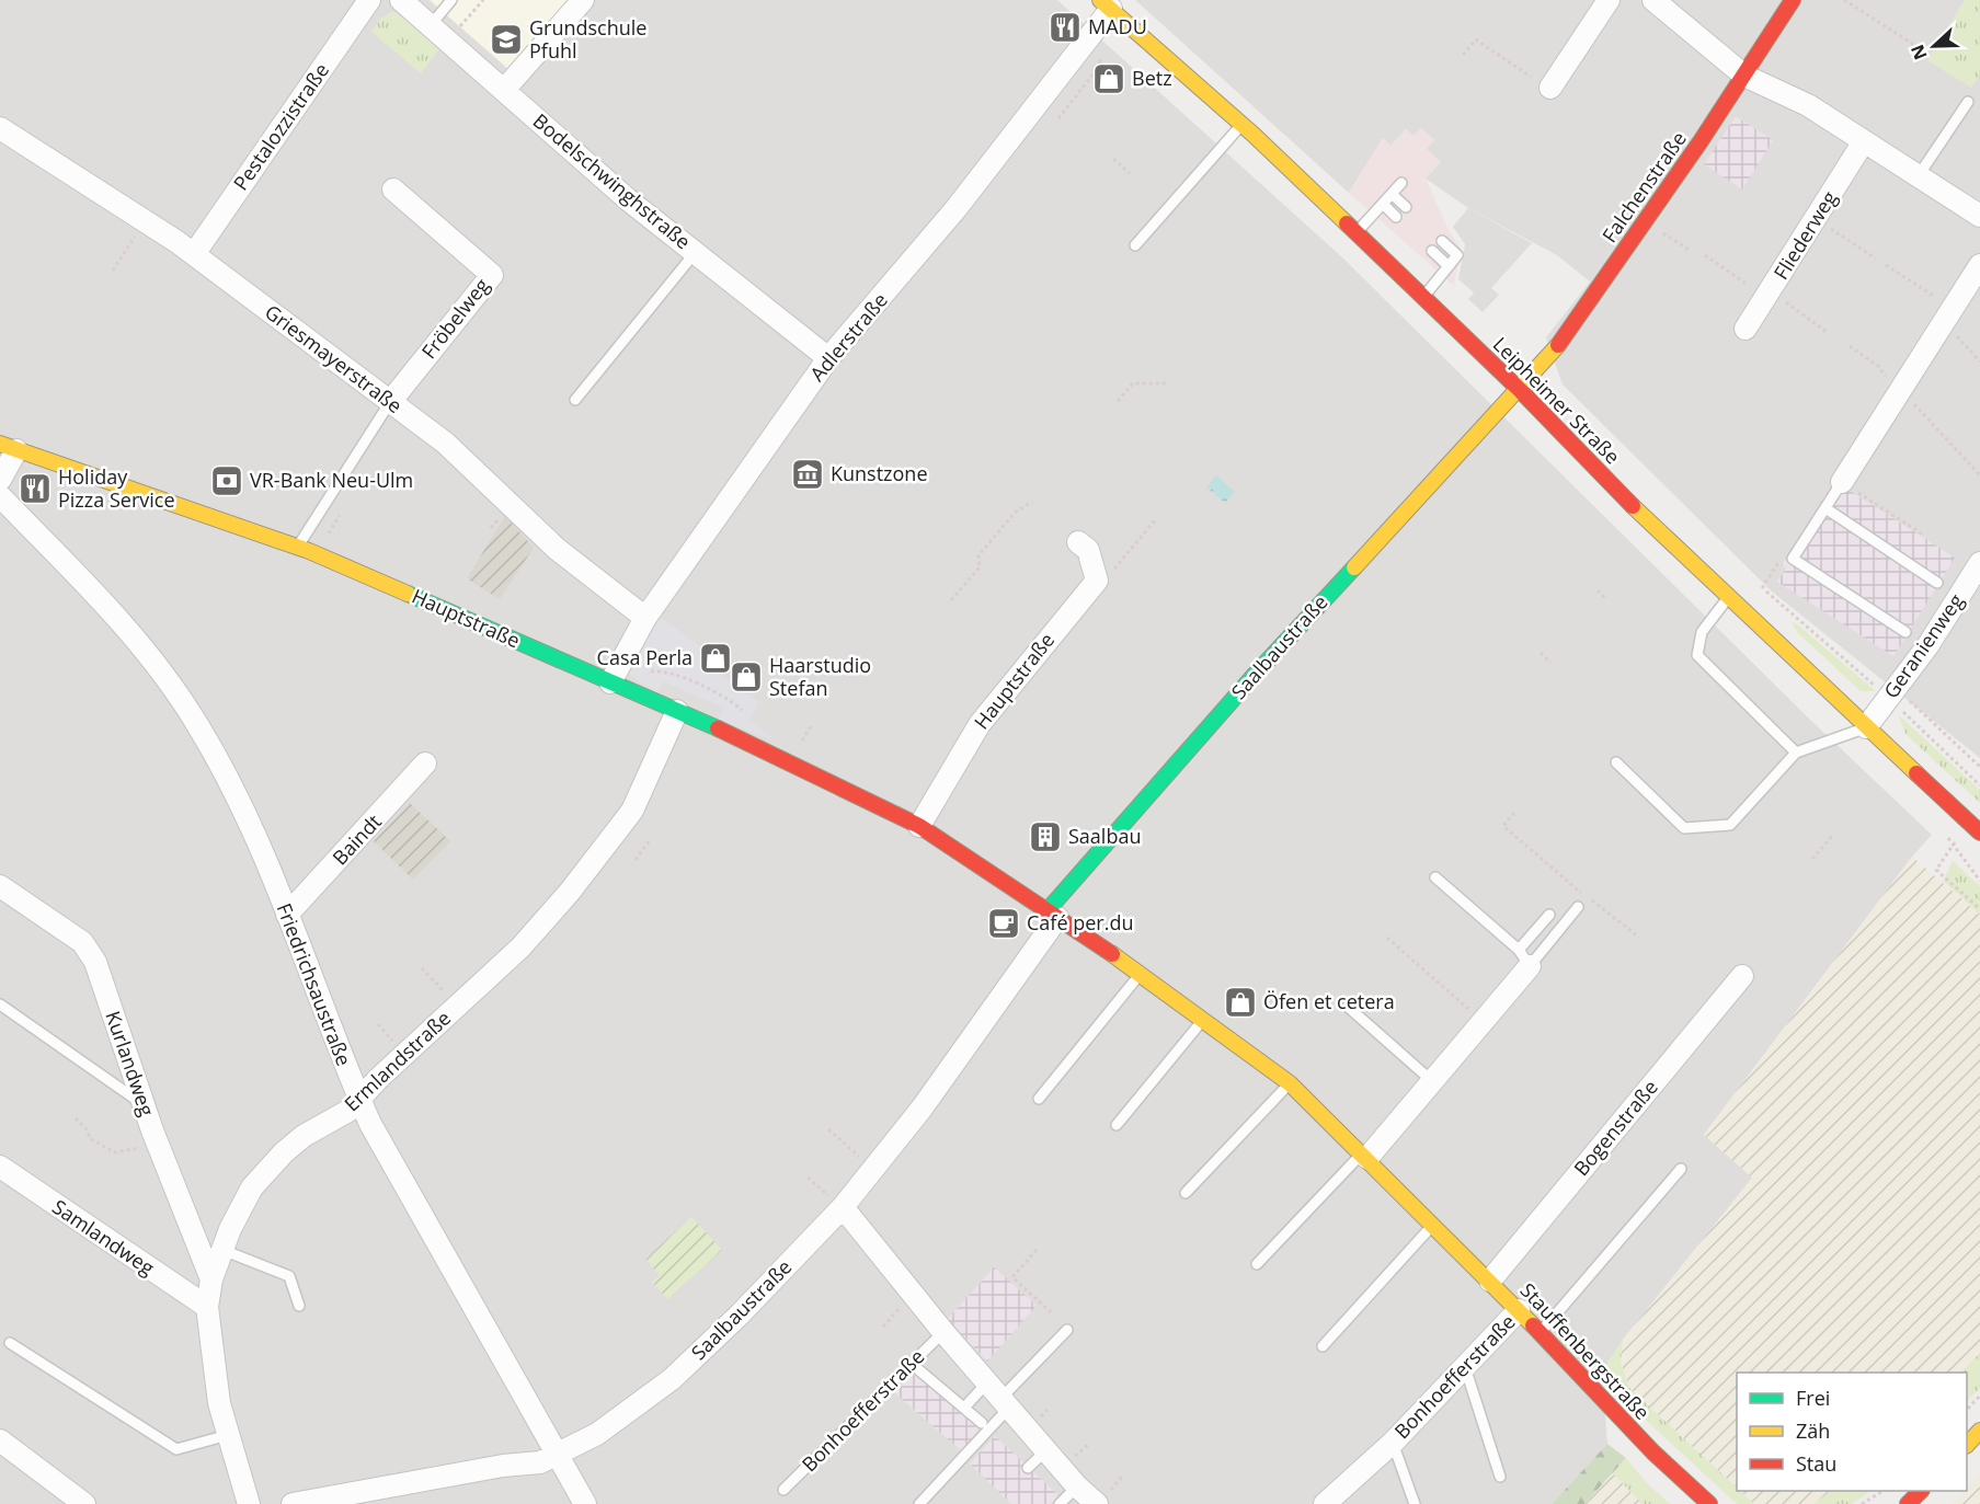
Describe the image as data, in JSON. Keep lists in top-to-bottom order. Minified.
{"streets":{"street":["Pestalozzistraße","Bodelschwinghstraße","Falchenstraße","Fliederweg","Fröbelweg","Adlerstraße","Griesmayerstraße","Leipheimer Straße","Hauptstraße","Geranienweg","Saalbaustraße","Baindt","Friedrichsaustraße","Ermlandstraße","Kurlandweg","Bogenstraße","Samlandweg","Stauffenbergstraße","Bonhoefferstraße"]},"crossings":[["Pestalozzistraße","Griesmayerstraße"],["Bodelschwinghstraße","Adlerstraße"],["Falchenstraße","Leipheimer Straße"],["Falchenstraße","Saalbaustraße"],["Fröbelweg","Griesmayerstraße"],["Adlerstraße","Griesmayerstraße"],["Adlerstraße","Leipheimer Straße"],["Adlerstraße","Hauptstraße"],["Leipheimer Straße","Geranienweg"],["Leipheimer Straße","Saalbaustraße"],["Hauptstraße","Saalbaustraße"],["Hauptstraße","Ermlandstraße"],["Hauptstraße","Stauffenbergstraße"],["Saalbaustraße","Friedrichsaustraße"],["Saalbaustraße","Stauffenbergstraße"],["Baindt","Friedrichsaustraße"],["Friedrichsaustraße","Ermlandstraße"],["Ermlandstraße","Kurlandweg"],["Ermlandstraße","Samlandweg"],["Bogenstraße","Stauffenbergstraße"],["Stauffenbergstraße","Bonhoefferstraße"]],"places":{"restaurant":["MADU","Holiday Pizza Service"],"school or university":["Grundschule Pfuhl"],"shop":["Betz","Casa Perla","Haarstudio Stefan","Öfen et cetera"],"museum":["Kunstzone"],"bank":["VR-Bank Neu-Ulm"],"building":["Saalbau"],"cafe":["Café per.du"]},"legend":["Frei","Zäh","Stau"],"north":"left"}
